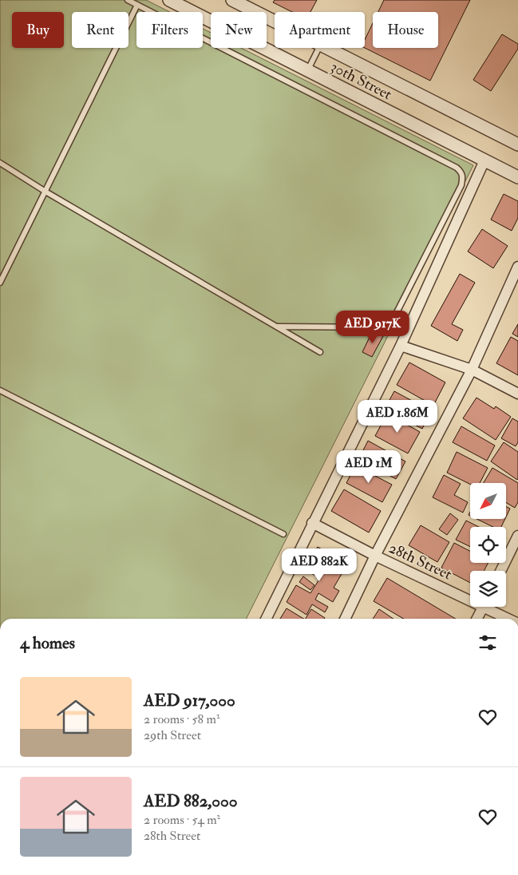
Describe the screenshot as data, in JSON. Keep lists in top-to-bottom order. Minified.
{"streets":{"street":["30th Street","28th Street"]},"north":"bottom left","page":{"chip":["Buy","Rent","Filters","New","Apartment","House"],"price":["AED 917K","AED 1.86M","AED 1M","AED 882K"],"heading":"4 homes","list":[{"name":"AED 917,000","note":"2 rooms · 58 m² · 29th Street"},{"name":"AED 882,000","note":"2 rooms · 54 m² · 28th Street"}]}}
